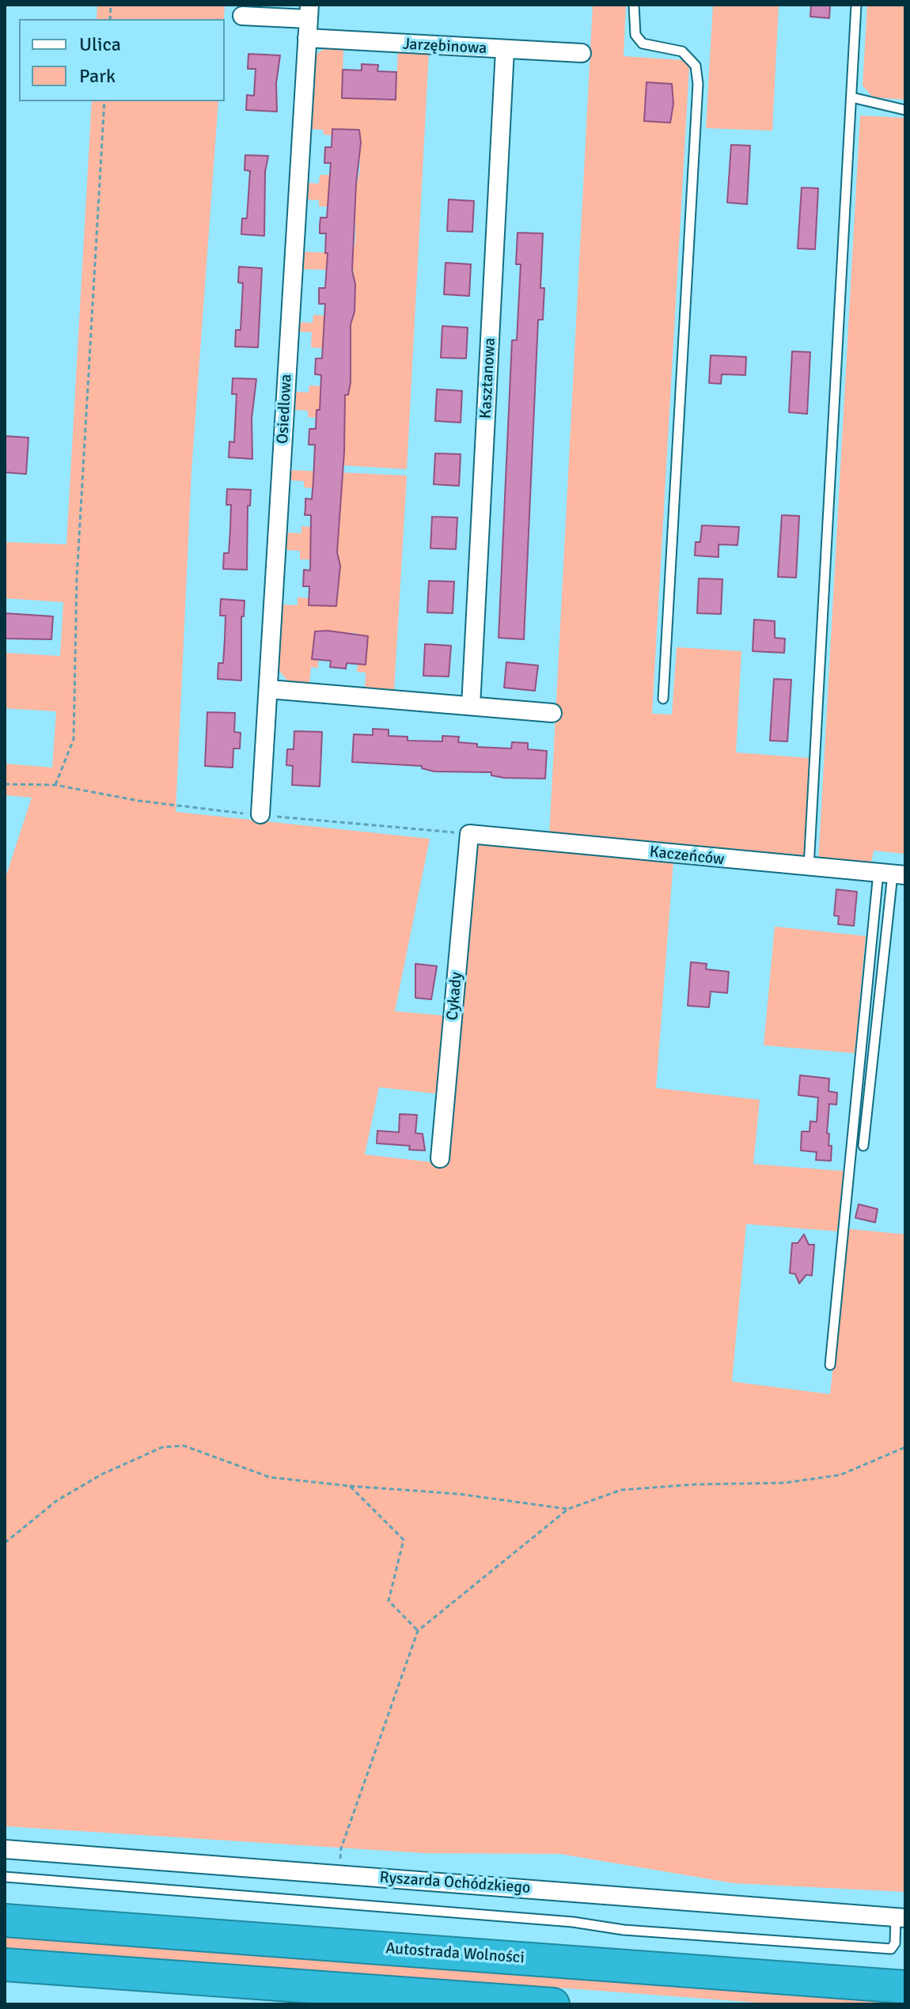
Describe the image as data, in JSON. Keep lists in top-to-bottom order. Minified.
{"streets":{"highway":["Autostrada Wolności"],"street":["Jarzębinowa","Kasztanowa","Osiedlowa","Kaczeńców","Cykady","Ryszarda Ochódzkiego"]},"crossings":[["Jarzębinowa","Kasztanowa"],["Jarzębinowa","Osiedlowa"],["Kaczeńców","Cykady"]],"legend":["Ulica","Park"]}
